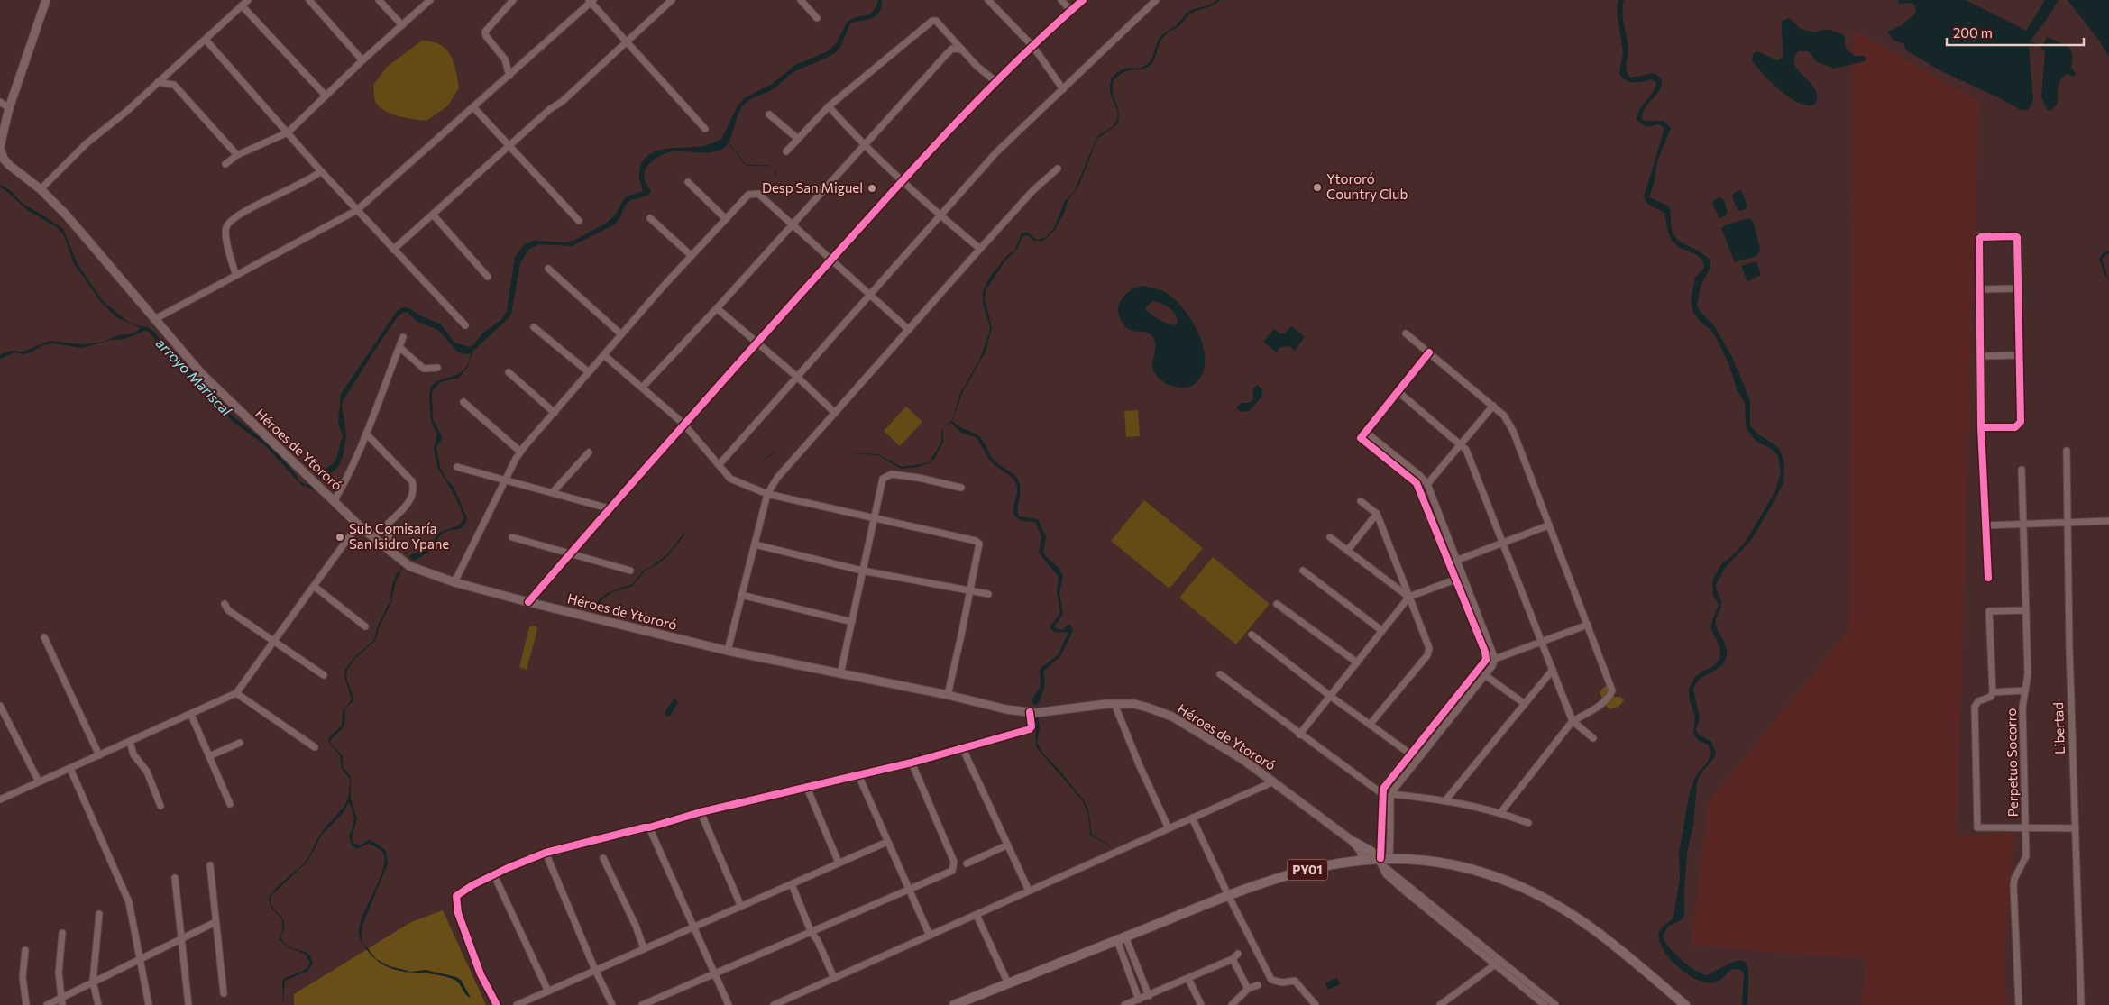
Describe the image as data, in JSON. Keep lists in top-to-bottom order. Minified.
{"streets":{"highway":["PY01"],"main road":["Héroes de Ytororó"],"street":["Libertad","Perpetuo Socorro"]},"crossings":[["Héroes de Ytororó","PY01"]],"water":["arroyo Mariscal"],"places":["Ytororó Country Club","Desp San Miguel","Sub Comisaría San Isidro Ypane"],"scale_bar":"200 m"}
